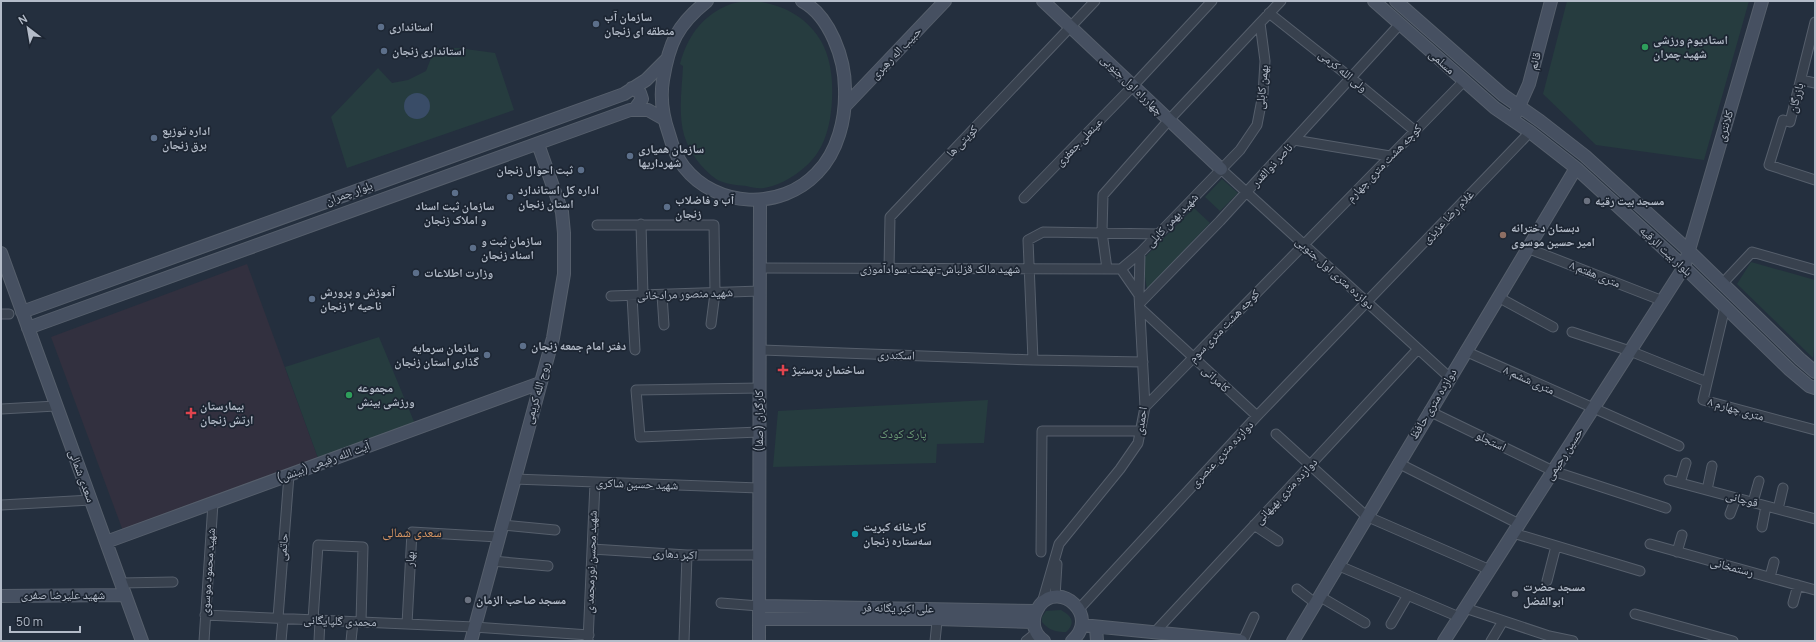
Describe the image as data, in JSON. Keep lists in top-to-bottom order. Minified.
{"streets":{"main road":["حبیب اله رهبری","قائم","مسلمی","چهارراه اول جنوبی","کلانتری","بلوار چمران","بلوار بیت الرقیه","روح الله کریمی","دوازده متری حافظ","کارگران (صفا)","حسین رحیمی","آیت الله رفیعی (بینش)","سعدی شمالی","شهید علیرضا صفری","علی اکبر یگانه فر"],"street":["ولی الله کرمی","بهمن کابلی","بازرگان","کویتی ها","عینعلی جعفری","کوچه هشت متری چهارم","ناصر ذوالقدر","غلام رضا عزیزی","شهید بهمن کابلی","شهید مالک قزلباش-نهضت سوادآموزی","دوازده متری اول جنوبی","۸ متری هفتم","شهید منصور مرادخانی","کوچه هشت متری سوم","اسکندری","کامرانی","۸ متری ششم","۸ متری چهارم","احمدی","استجلو","دوازده متری عنصری","شهید حسین شاکری","دوازده متری بهبهانی","قوچانی","حاتمی","اکبر دهاری","بهار","شهید محسن نورمحمد ی","رستمخانی","شهید محمود موسوی","محمدی گلپایگانی"]},"crossings":[["قائم","مسلمی"],["قائم","بلوار بیت الرقیه"],["مسلمی","کوچه هشت متری چهارم"],["مسلمی","ناصر ذوالقدر"],["مسلمی","بلوار بیت الرقیه"],["ولی الله کرمی","کوچه هشت متری چهارم"],["ولی الله کرمی","ناصر ذوالقدر"],["چهارراه اول جنوبی","بهمن کابلی"],["چهارراه اول جنوبی","کویتی ها"],["چهارراه اول جنوبی","عینعلی جعفری"],["چهارراه اول جنوبی","شهید بهمن کابلی"],["چهارراه اول جنوبی","دوازده متری اول جنوبی"],["بهمن کابلی","شهید بهمن کابلی"],["بهمن کابلی","دوازده متری اول جنوبی"],["کلانتری","بلوار بیت الرقیه"],["کلانتری","حسین رحیمی"],["کویتی ها","شهید مالک قزلباش-نهضت سوادآموزی"],["کوچه هشت متری چهارم","دوازده متری اول جنوبی"],["کوچه هشت متری چهارم","کوچه هشت متری سوم"],["ناصر ذوالقدر","دوازده متری اول جنوبی"],["ناصر ذوالقدر","کامرانی"],["ناصر ذوالقدر","احمدی"],["بلوار چمران","روح الله کریمی"],["بلوار چمران","سعدی شمالی"],["غلام رضا عزیزی","بلوار بیت الرقیه"],["غلام رضا عزیزی","دوازده متری اول جنوبی"],["غلام رضا عزیزی","دوازده متری عنصری"],["شهید بهمن کابلی","شهید مالک قزلباش-نهضت سوادآموزی"],["شهید بهمن کابلی","دوازده متری اول جنوبی"],["شهید بهمن کابلی","کامرانی"],["شهید بهمن کابلی","احمدی"],["بلوار بیت الرقیه","دوازده متری حافظ"],["بلوار بیت الرقیه","۸ متری چهارم"],["بلوار بیت الرقیه","حسین رحیمی"],["شهید مالک قزلباش-نهضت سوادآموزی","کامرانی"],["شهید مالک قزلباش-نهضت سوادآموزی","کارگران (صفا)"],["دوازده متری اول جنوبی","کوچه هشت متری سوم"],["دوازده متری اول جنوبی","دوازده متری حافظ"],["دوازده متری اول جنوبی","دوازده متری عنصری"],["دوازده متری اول جنوبی","دوازده متری بهبهانی"],["۸ متری هفتم","دوازده متری حافظ"],["۸ متری هفتم","حسین رحیمی"],["شهید منصور مرادخانی","کارگران (صفا)"],["کوچه هشت متری سوم","کامرانی"],["کوچه هشت متری سوم","احمدی"],["اسکندری","کارگران (صفا)"],["اسکندری","احمدی"],["کامرانی","احمدی"],["کامرانی","دوازده متری عنصری"],["۸ متری ششم","دوازده متری حافظ"],["۸ متری ششم","حسین رحیمی"],["روح الله کریمی","آیت الله رفیعی (بینش)"],["روح الله کریمی","شهید حسین شاکری"],["روح الله کریمی","بهار"],["روح الله کریمی","محمدی گلپایگانی"],["دوازده متری حافظ","استجلو"],["کارگران (صفا)","شهید حسین شاکری"],["کارگران (صفا)","اکبر دهاری"],["کارگران (صفا)","علی اکبر یگانه فر"],["احمدی","علی اکبر یگانه فر"],["استجلو","حسین رحیمی"],["آیت الله رفیعی (بینش)","سعدی شمالی"],["آیت الله رفیعی (بینش)","حاتمی"],["آیت الله رفیعی (بینش)","شهید محمود موسوی"],["سعدی شمالی","شهید علیرضا صفری"],["شهید حسین شاکری","شهید محسن نورمحمد ی"],["حاتمی","محمدی گلپایگانی"],["اکبر دهاری","شهید محسن نورمحمد ی"],["بهار","محمدی گلپایگانی"],["شهید محسن نورمحمد ی","محمدی گلپایگانی"],["شهید محمود موسوی","محمدی گلپایگانی"]],"districts":["سعدی شمالی"],"parks":["پارک کودک"],"places":{"other":["سازمان آب منطقه ای زنجان","استانداری","استادیوم ورزشی شهید چمران","استانداری زنجان","اداره توزیع برق زنجان","سازمان همیاری شهرداریها","ثبت احوال زنجان","سازمان ثبت اسناد و املاک زنجان","اداره کل استاندارد استان زنجان","مسجد بیت رقیه","آب و فاضلاب زنجان","دبستان دخترانه امیر حسین موسوی","سازمان ثبت و اسناد زنجان","وزارت اطلاعات","آموزش و پرورش ناحیه ۲ زنجان","دفتر امام جمعه زنجان","سازمان سرمایه گذاری استان زنجان","مجموعه ورزشی بینش","کارخانه کبریت سه‌ستاره زنجان","مسجد حضرت ابوالفضل","مسجد صاحب الزمان"],"health":["ساختمان پرستیژ","بیمارستان ارتش زنجان"]},"scale_bar":"50 m","north":"top left"}
